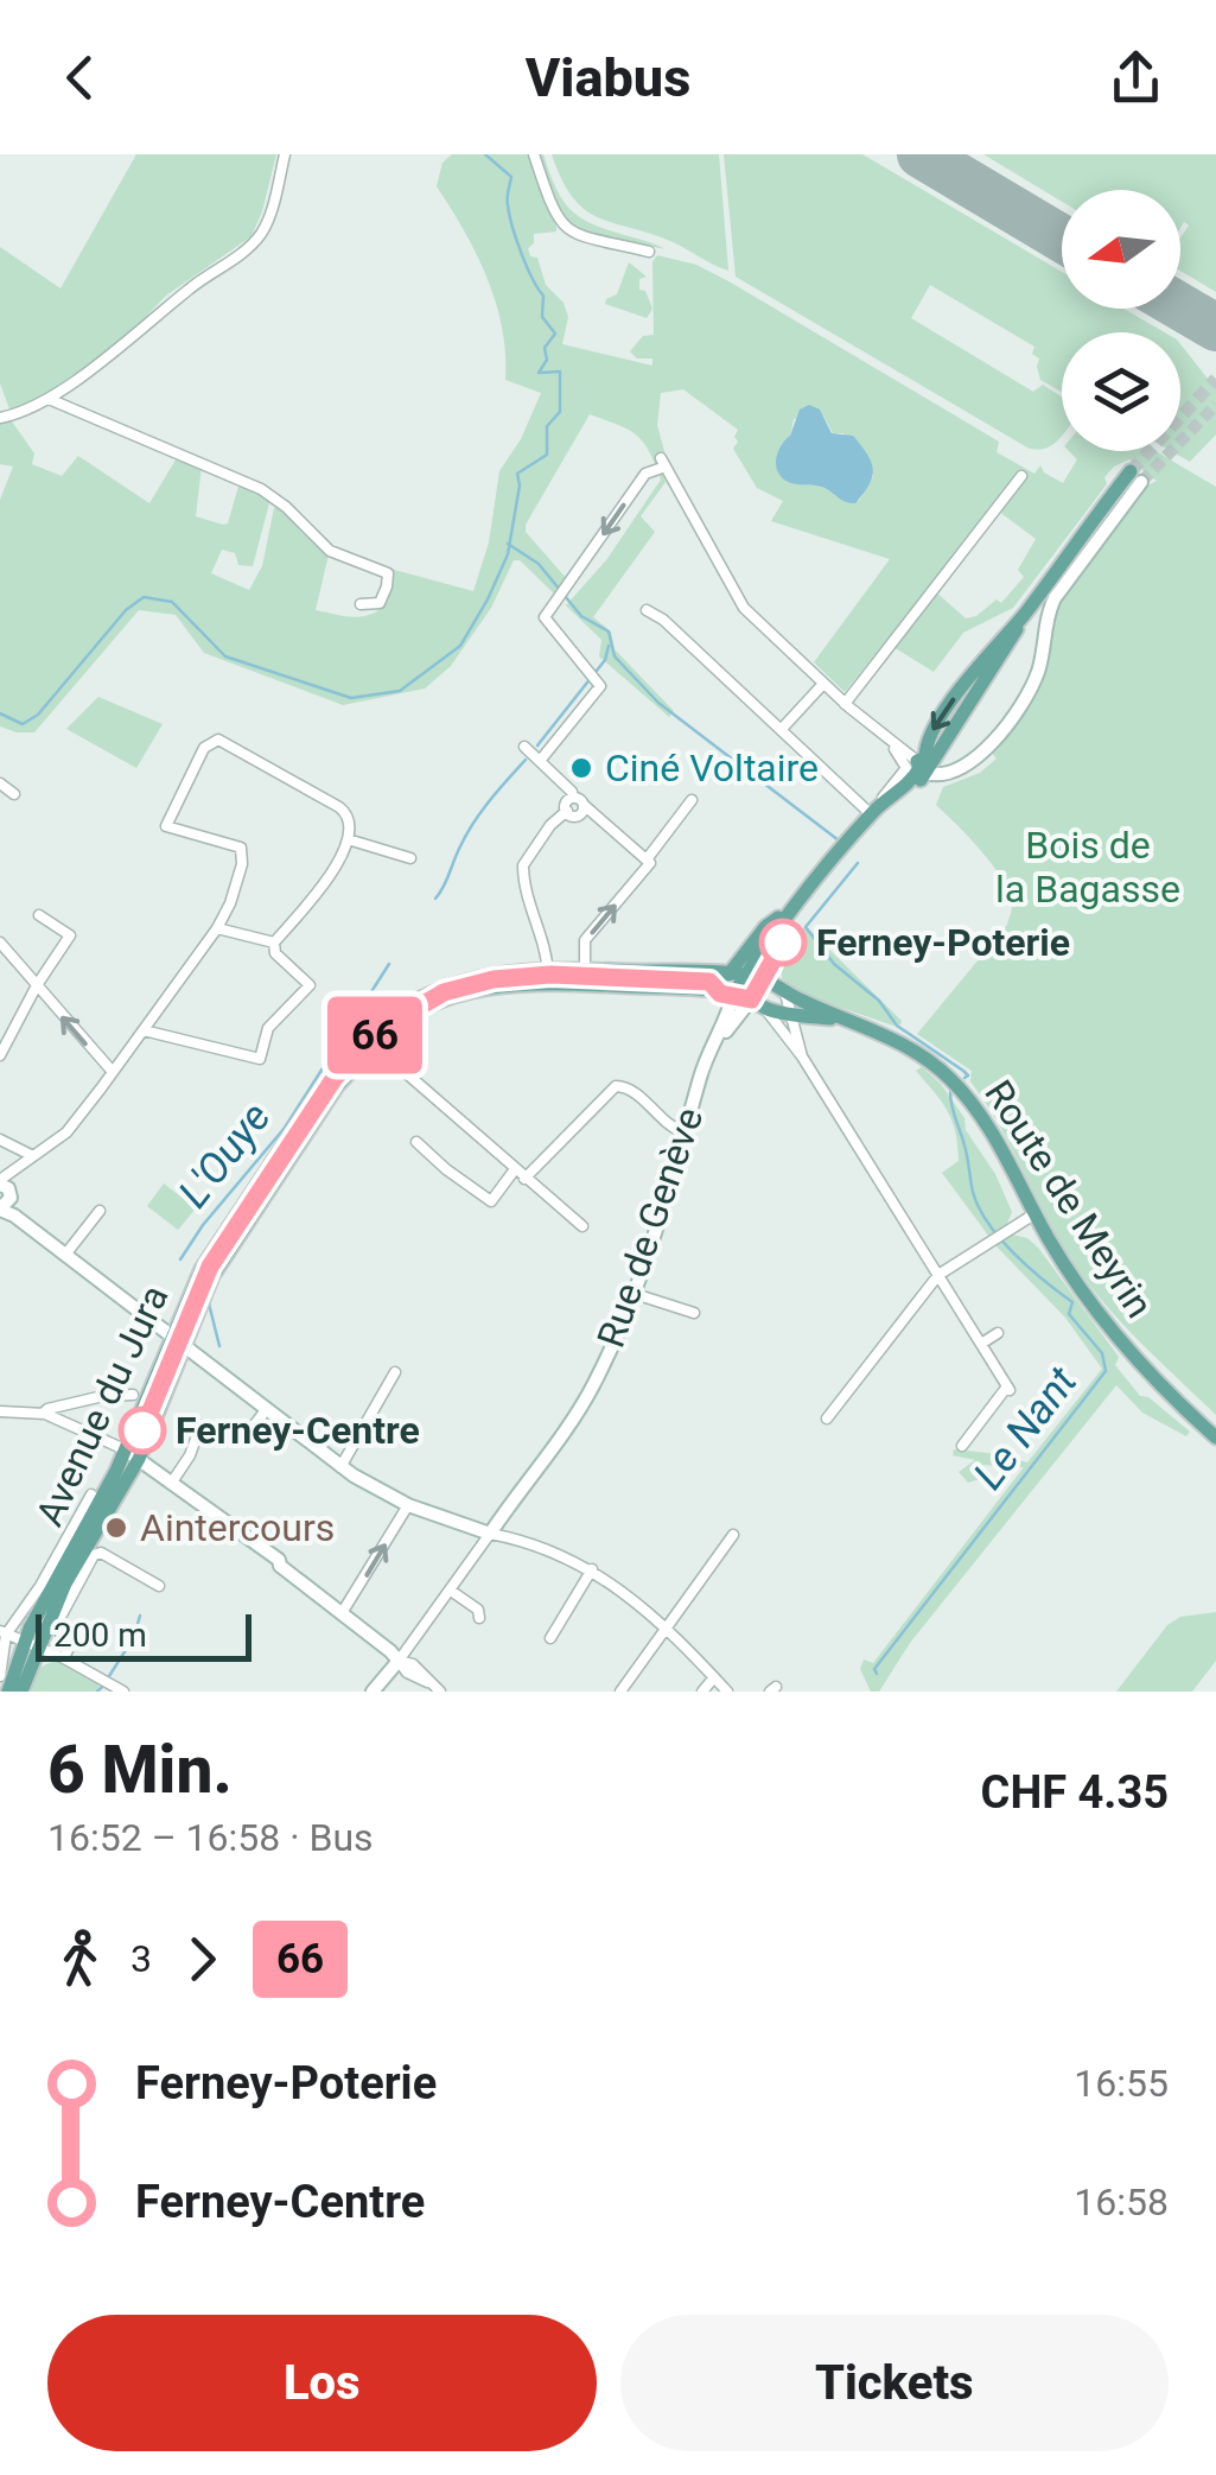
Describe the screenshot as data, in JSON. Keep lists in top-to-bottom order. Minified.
{"streets":{"main road":["Route de Meyrin","Avenue du Jura"],"street":["Rue de Genève"]},"crossings":[["Route de Meyrin","Rue de Genève"],["Route de Meyrin","Avenue du Jura"],["Rue de Genève","Avenue du Jura"]],"water":["L'Ouye","Le Nant"],"parks":["Bois de la Bagasse"],"places":["Ciné Voltaire","Ferney-Poterie","Ferney-Centre","Aintercours"],"lines":["bus line 66"],"scale_bar":"200 m","north":"left","page":{"header":"Viabus","on_map":"66","scale":"200 m","heading":["6 Min.","16:52 – 16:58 · Bus","CHF 4.35"],"legs":["3","66"],"list":[{"name":"Ferney-Poterie","value":"16:55"},{"name":"Ferney-Centre","value":"16:58"}],"buttons":["Los","Tickets"]}}
